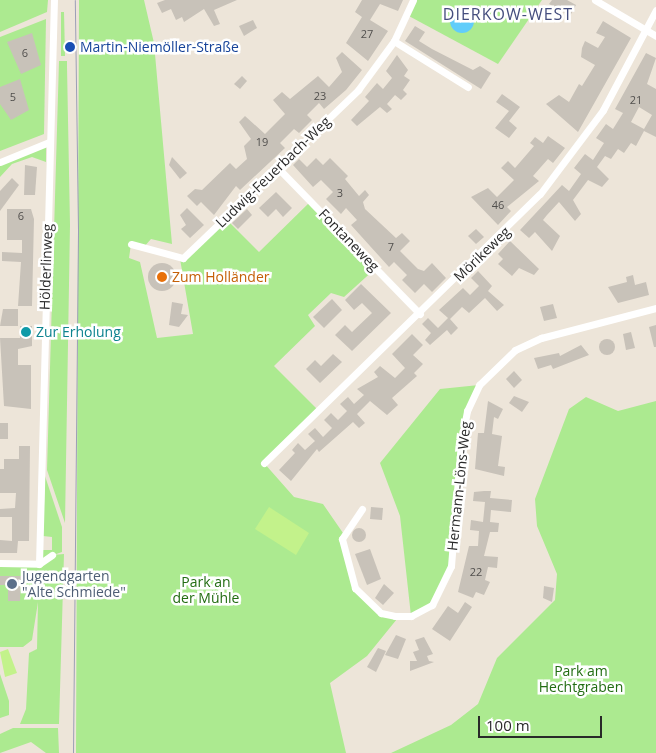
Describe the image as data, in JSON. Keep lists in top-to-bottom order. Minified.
{"streets":{"street":["Ludwig-Feuerbach-Weg","Fontaneweg","Mörikeweg","Hölderlinweg","Hermann-Löns-Weg"]},"crossings":[["Ludwig-Feuerbach-Weg","Fontaneweg"],["Fontaneweg","Mörikeweg"]],"districts":["DIERKOW-WEST"],"parks":["Park an der Mühle","Park am Hechtgraben"],"places":["Martin-Niemöller-Straße","Zum Holländer","Zur Erholung","Jugendgarten \"Alte Schmiede\""],"house_numbers":["27","6","23","5","21","19","3","46","6","7","22"],"scale_bar":"100 m"}
